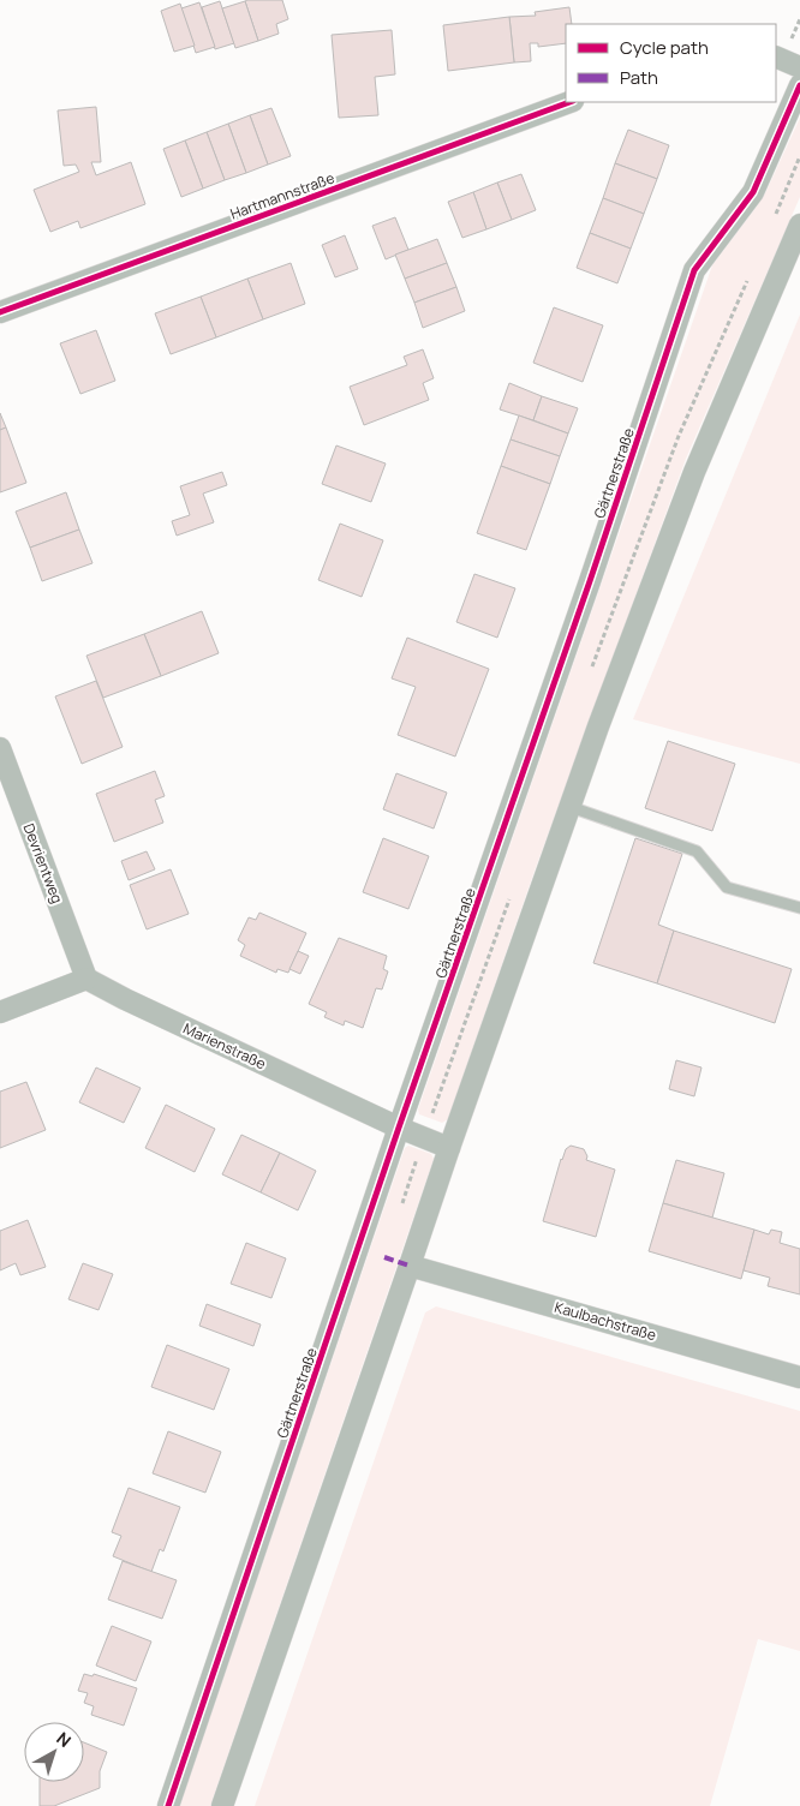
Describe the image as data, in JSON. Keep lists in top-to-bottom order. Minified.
{"streets":{"street":["Hartmannstraße","Gärtnerstraße","Devrientweg","Marienstraße","Kaulbachstraße"]},"crossings":[["Gärtnerstraße","Marienstraße"],["Devrientweg","Marienstraße"]],"legend":["Cycle path","Path"],"north":"top right"}
